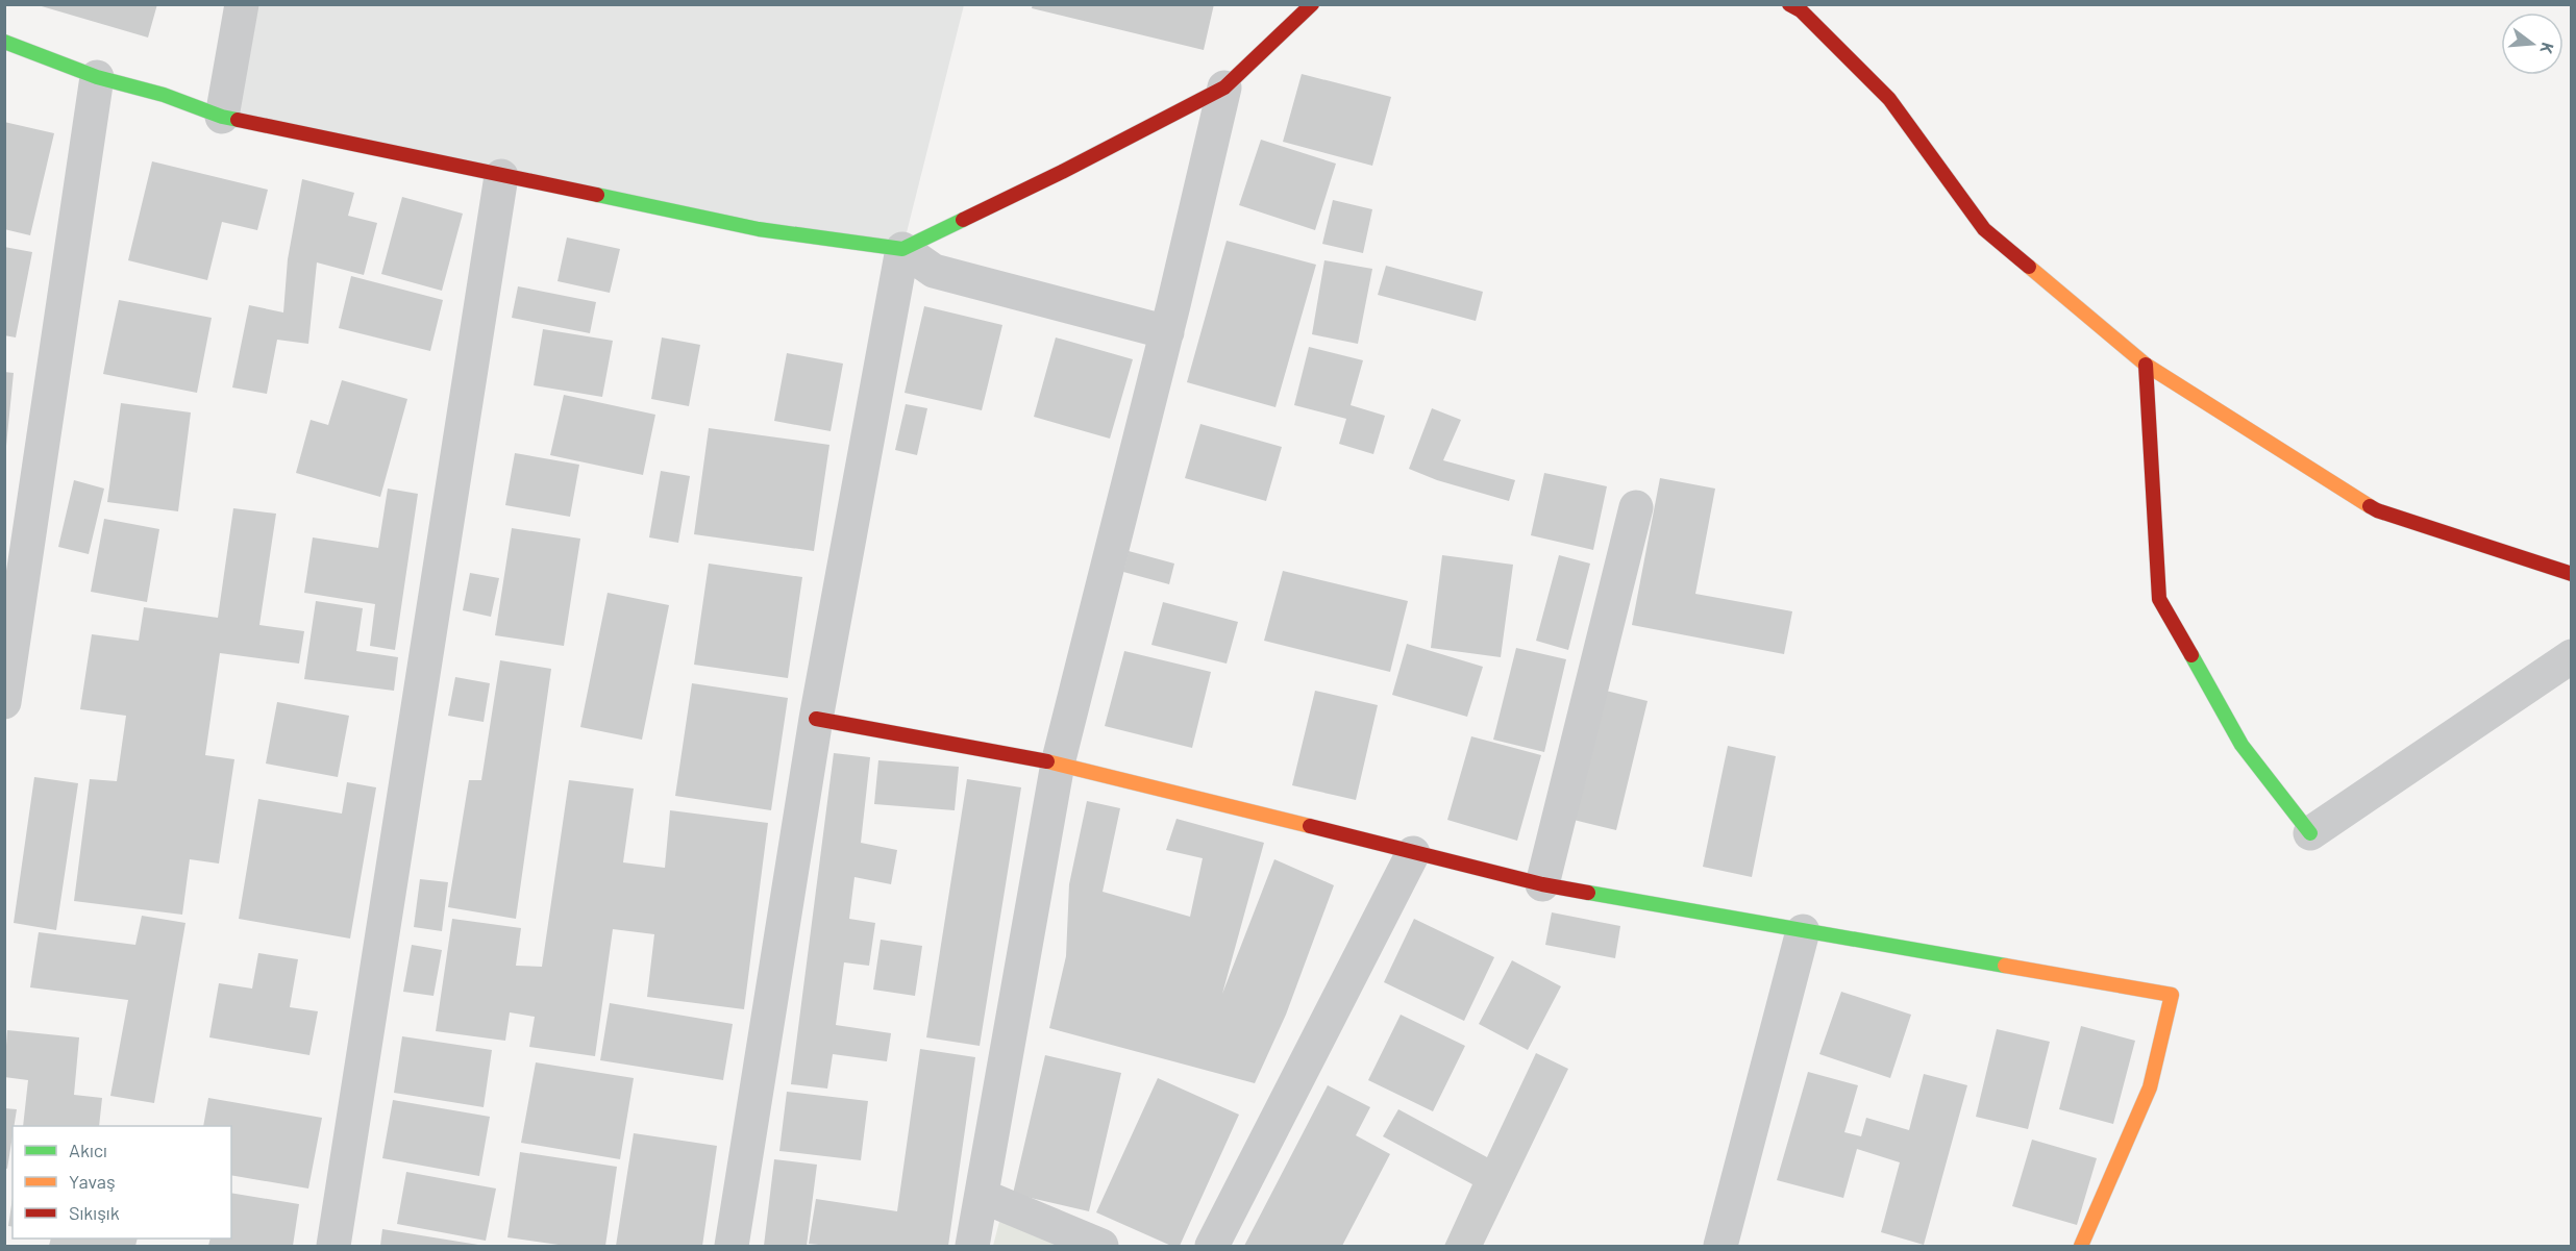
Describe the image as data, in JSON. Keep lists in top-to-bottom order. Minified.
{"legend":["Akıcı","Yavaş","Sıkışık"],"north":"right"}
